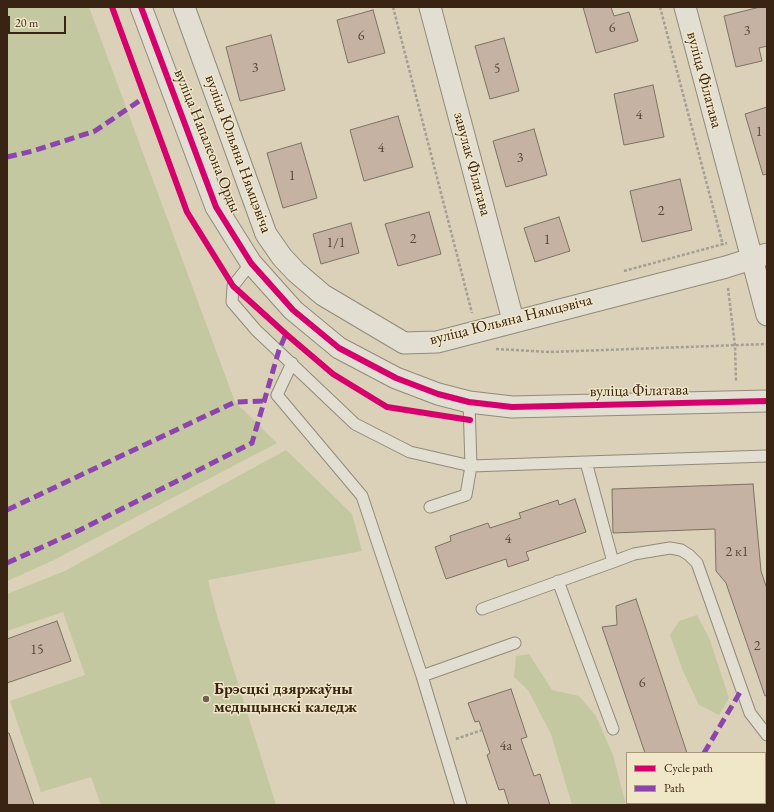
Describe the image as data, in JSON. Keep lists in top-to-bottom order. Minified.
{"streets":{"street":["вуліца Філатава","вуліца Напалеона Орды","вуліца Юльяна Нямцэвіча","завулак Філатава"]},"crossings":[["вуліца Філатава","вуліца Напалеона Орды"],["вуліца Філатава","вуліца Юльяна Нямцэвіча"],["вуліца Юльяна Нямцэвіча","завулак Філатава"]],"places":["Брэсцкі дзяржаўны медыцынскі каледж"],"house_numbers":["6","3","6","3","5","4","1","4","3","1","2","2","1","1/1","4","2 к1","2","15","6","4а"],"legend":["Cycle path","Path"],"scale_bar":"20 m"}
